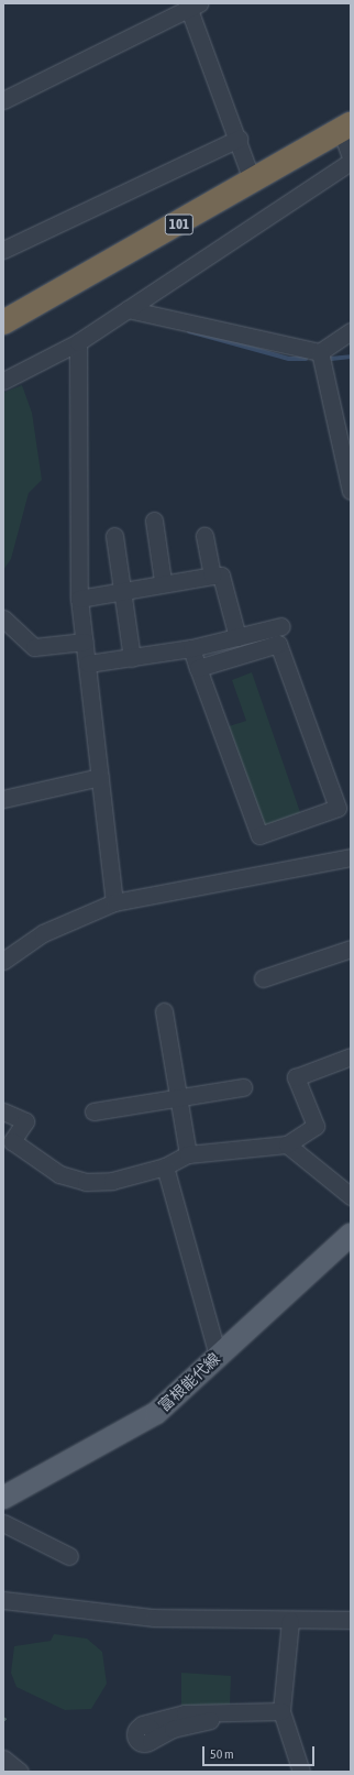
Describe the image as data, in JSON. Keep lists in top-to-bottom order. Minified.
{"streets":{"highway":["101"],"main road":["富根能代線"]},"scale_bar":"50 m"}
